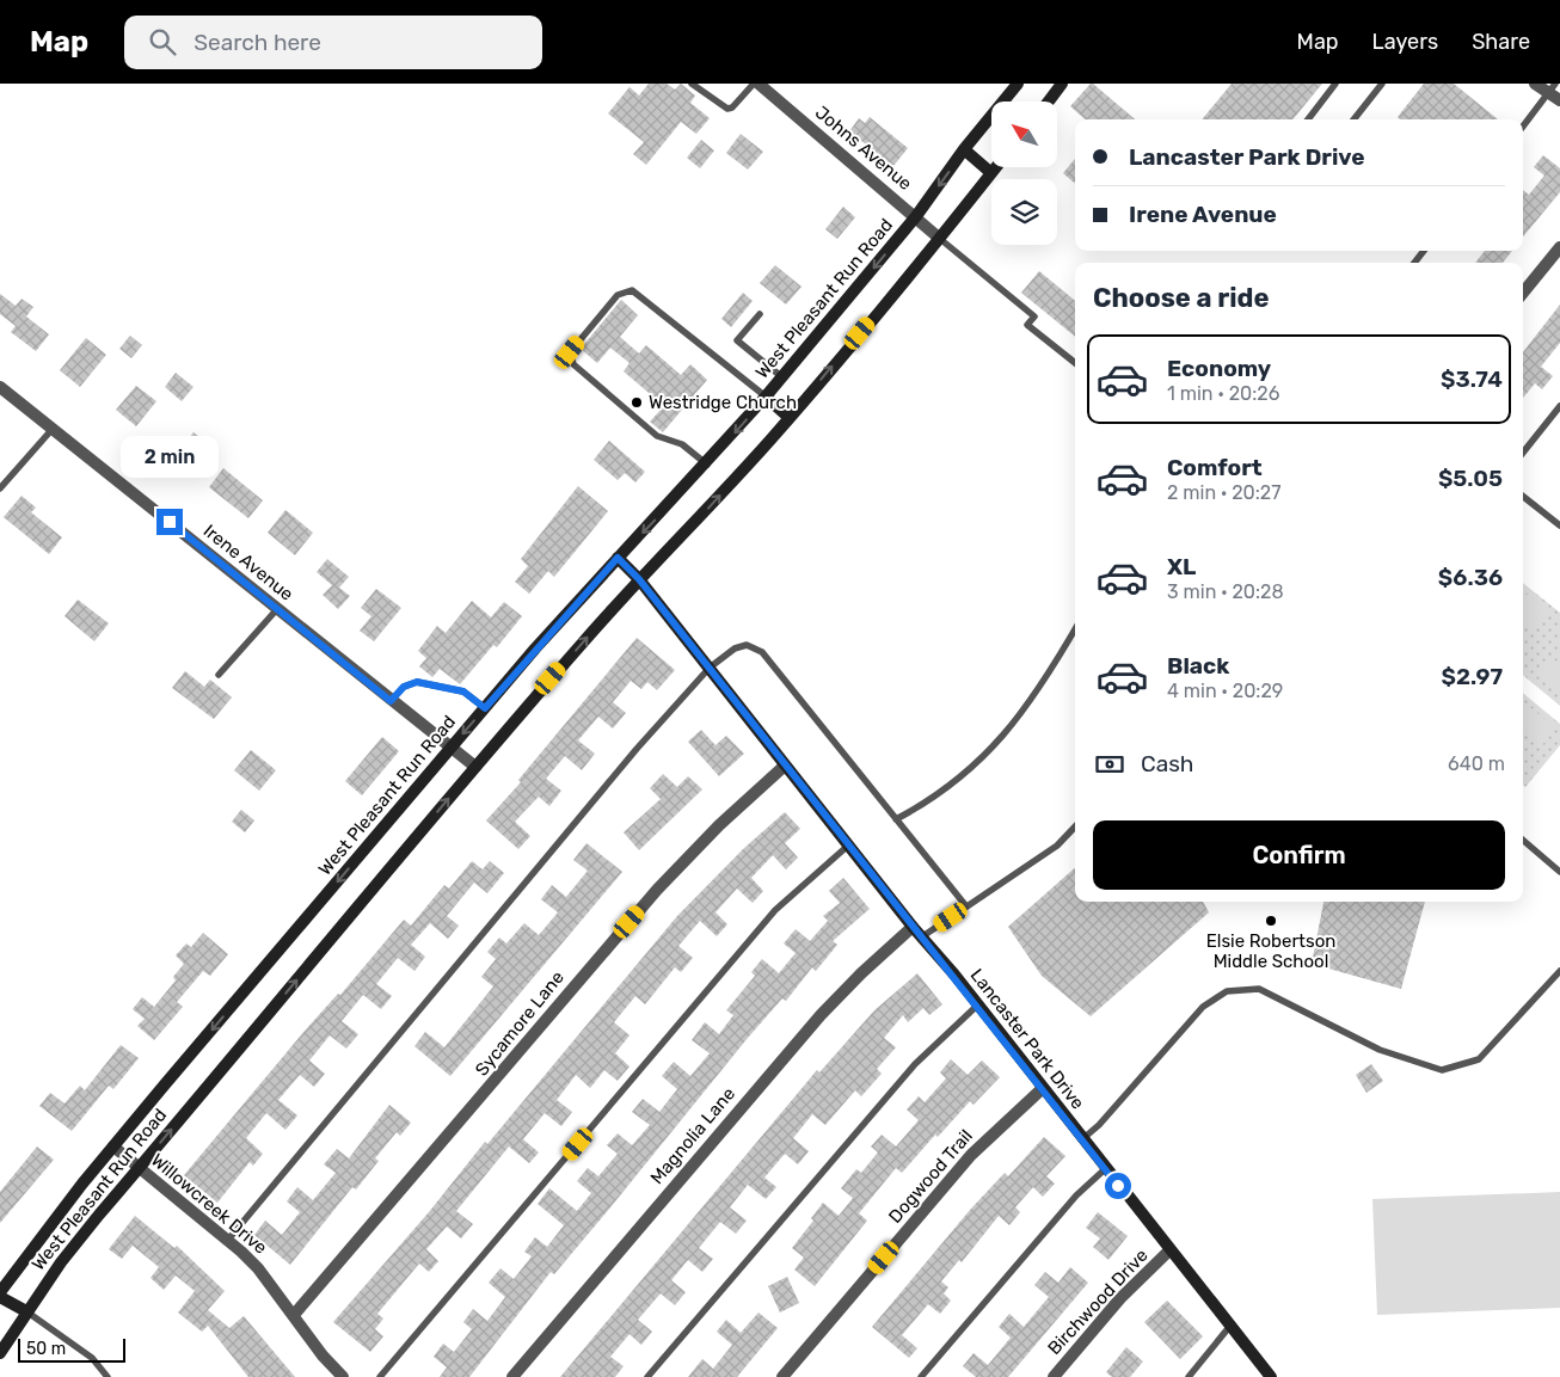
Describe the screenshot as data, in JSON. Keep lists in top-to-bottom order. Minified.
{"streets":{"main road":["West Pleasant Run Road","Lancaster Park Drive"],"street":["Johns Avenue","Irene Avenue","Sycamore Lane","Magnolia Lane","Dogwood Trail","Willowcreek Drive","Birchwood Drive"]},"crossings":[["Johns Avenue","West Pleasant Run Road"],["West Pleasant Run Road","Irene Avenue"],["West Pleasant Run Road","Lancaster Park Drive"],["West Pleasant Run Road","Willowcreek Drive"],["Sycamore Lane","Lancaster Park Drive"],["Sycamore Lane","Willowcreek Drive"],["Lancaster Park Drive","Magnolia Lane"],["Lancaster Park Drive","Dogwood Trail"],["Lancaster Park Drive","Birchwood Drive"]],"places":["Westridge Church","Elsie Robertson Middle School"],"scale_bar":"50 m","north":"top left","page":{"header":"Map","search":"Search here","nav":["Map","Layers","Share"],"banner":["Lancaster Park Drive","Irene Avenue"],"heading":"Choose a ride","list":[{"name":"Economy","note":"1 min · 20:26","value":"$3.74"},{"name":"Comfort","note":"2 min · 20:27","value":"$5.05"},{"name":"XL","note":"3 min · 20:28","value":"$6.36"},{"name":"Black","note":"4 min · 20:29","value":"$2.97"}],"bubble":"2 min","pay":["Cash","640 m"],"buttons":"Confirm","scale":"50 m"}}
